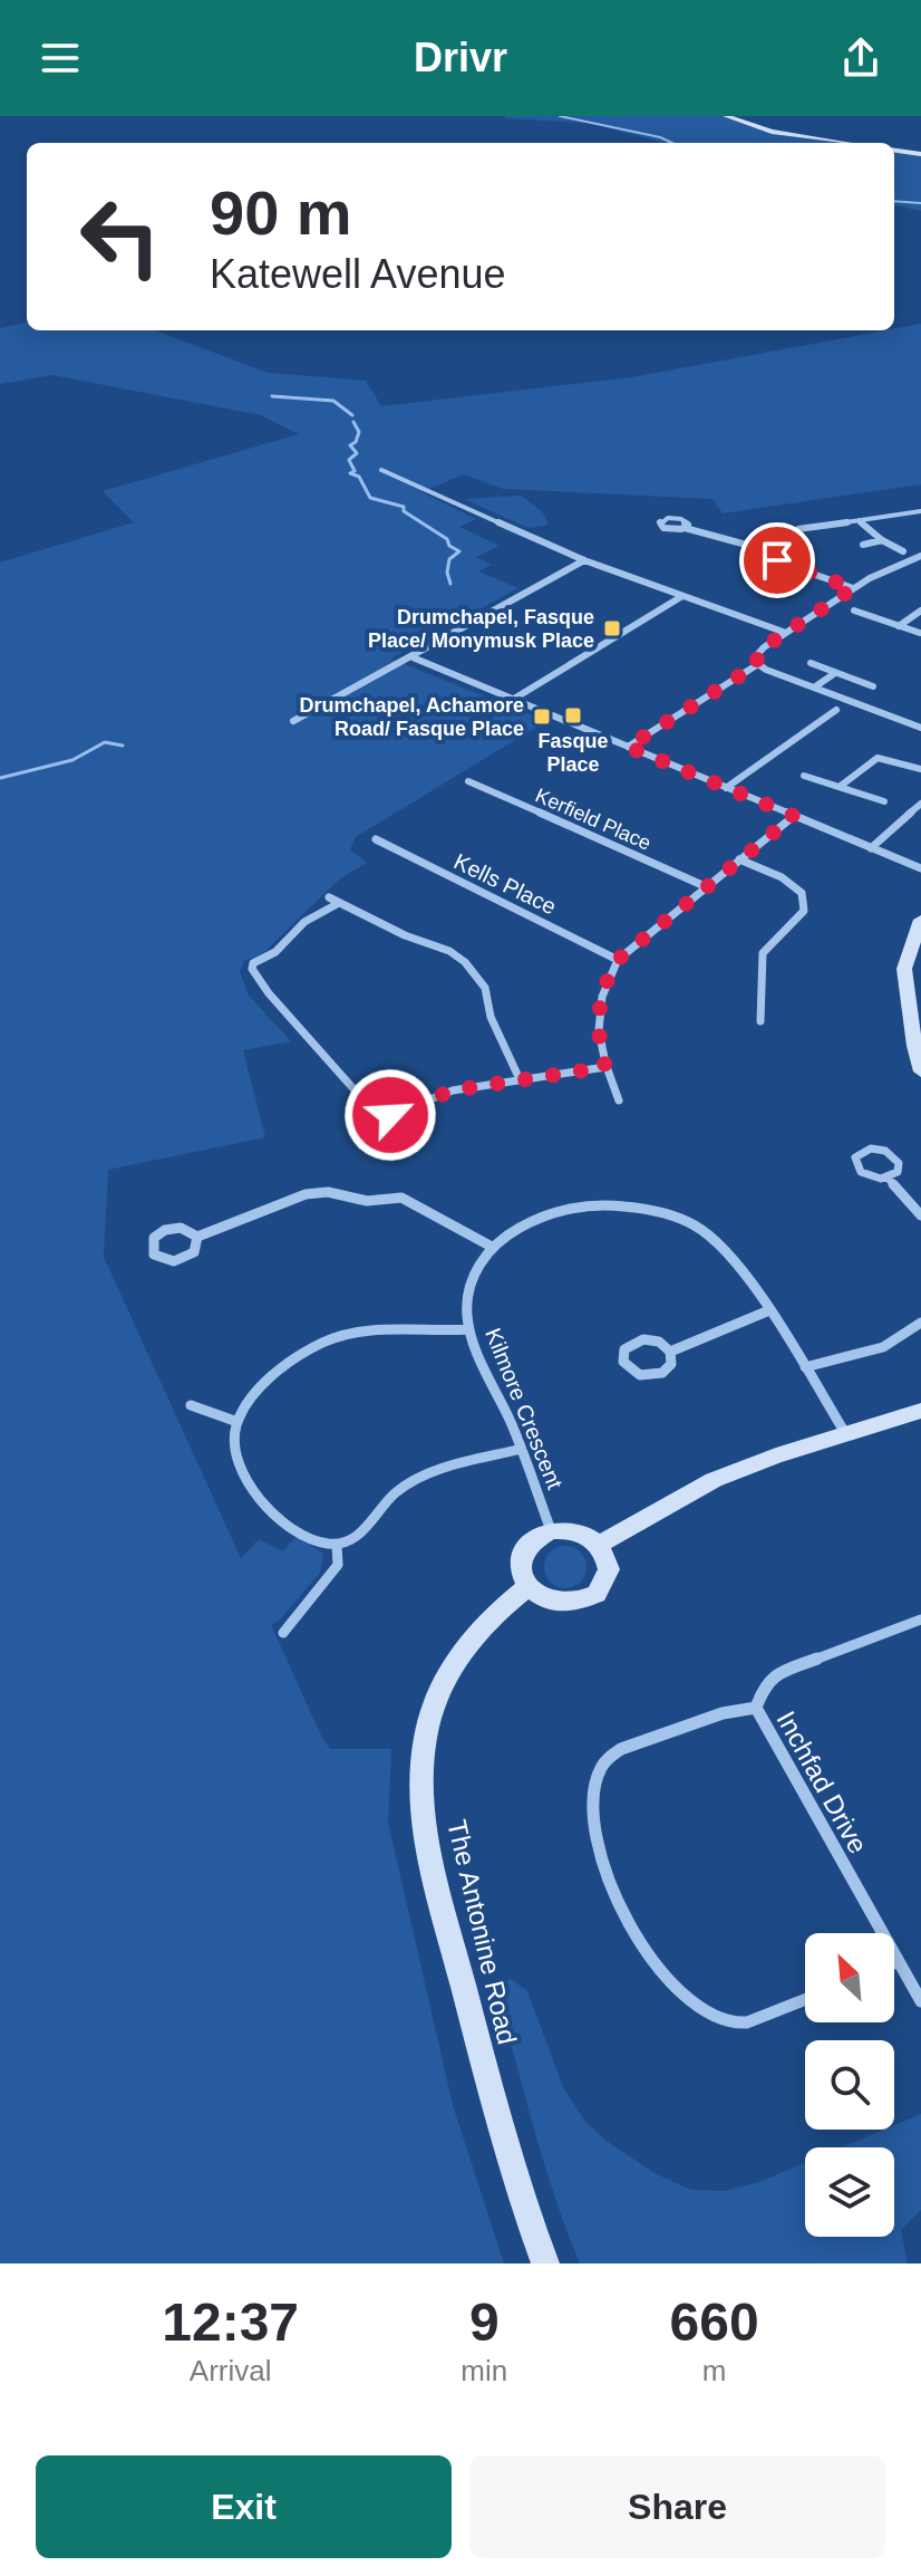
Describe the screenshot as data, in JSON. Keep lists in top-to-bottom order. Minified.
{"streets":{"street":["Kerfield Place","Kells Place","Kilmore Crescent","Inchfad Drive","The Antonine Road"]},"crossings":[["Kilmore Crescent","The Antonine Road"]],"places":{"transit":["Drumchapel, Fasque Place/ Monymusk Place","Fasque Place","Drumchapel, Achamore Road/ Fasque Place"]},"north":"top left","page":{"header":"Drivr","turn":["90 m","Katewell Avenue"],"eta":["12:37","Arrival","9","min","660","m"],"buttons":["Exit","Share"]}}
